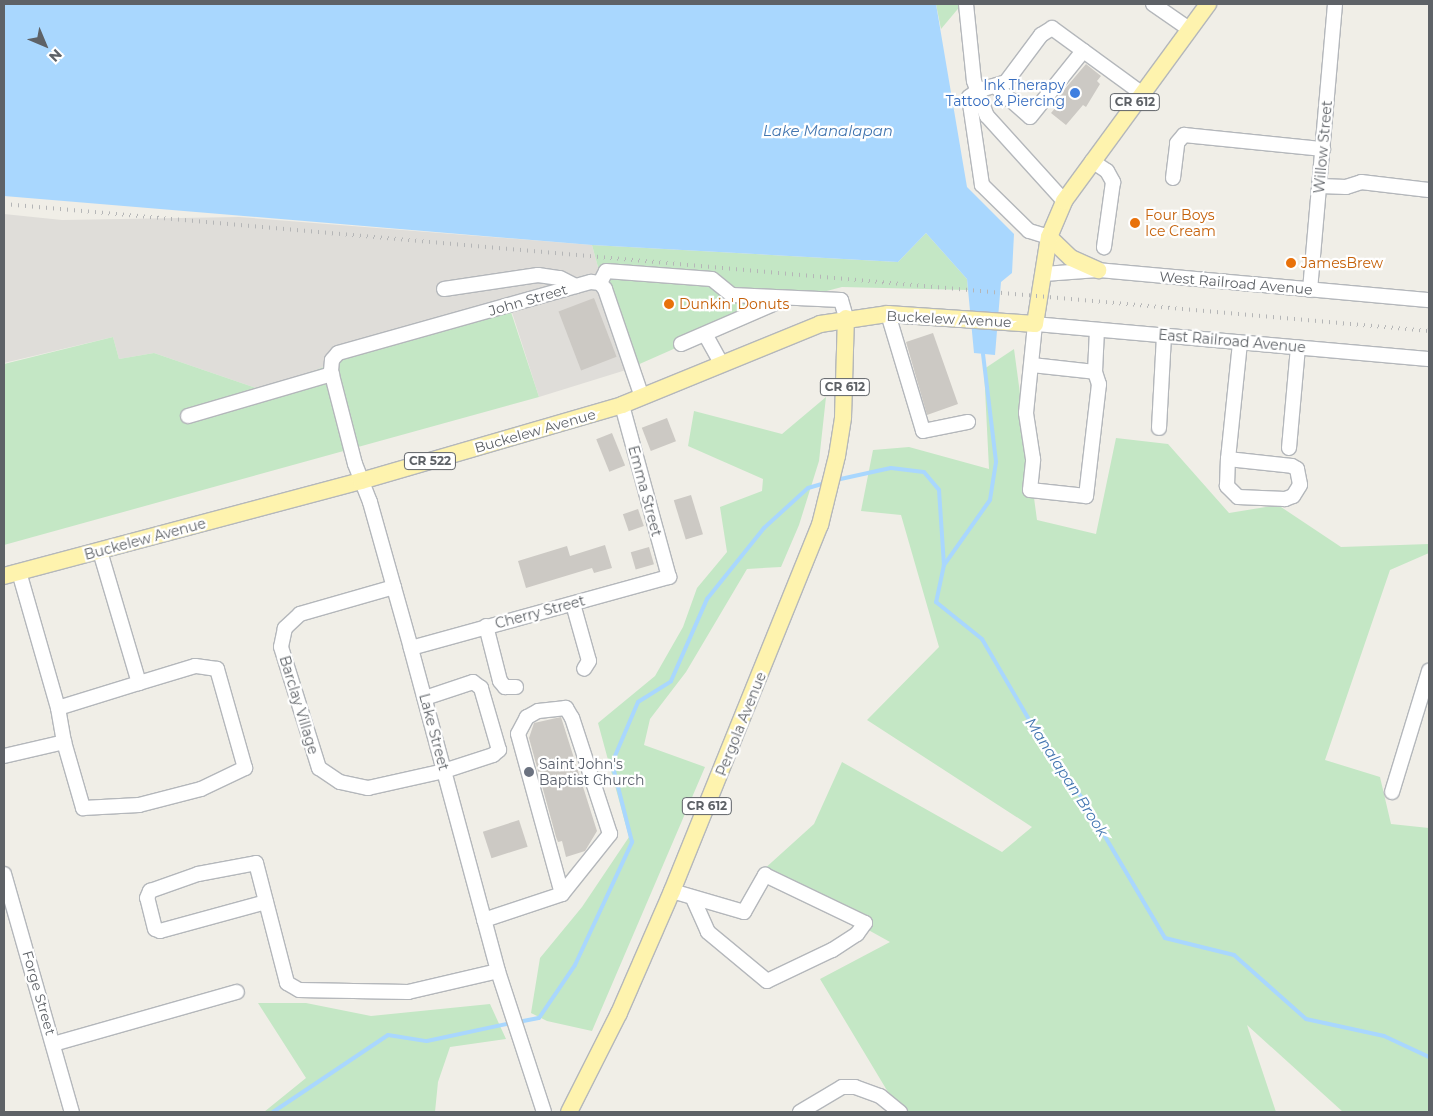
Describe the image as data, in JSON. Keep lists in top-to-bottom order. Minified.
{"streets":{"main road":["CR 612","Buckelew Avenue","CR 522","Pergola Avenue"],"street":["Willow Street","West Railroad Avenue","John Street","East Railroad Avenue","Emma Street","Cherry Street","Barclay Village","Lake Street","Forge Street"]},"crossings":[["CR 612","West Railroad Avenue"],["CR 612","Buckelew Avenue"],["CR 612","East Railroad Avenue"],["Willow Street","West Railroad Avenue"],["John Street","Lake Street"],["Buckelew Avenue","East Railroad Avenue"],["Buckelew Avenue","Emma Street"],["Buckelew Avenue","Pergola Avenue"],["Buckelew Avenue","Lake Street"],["Emma Street","Cherry Street"],["Cherry Street","Lake Street"],["Barclay Village","Lake Street"]],"water":["Lake Manalapan","Manalapan Brook"],"places":["Ink Therapy Tattoo & Piercing","Four Boys Ice Cream","JamesBrew","Dunkin' Donuts","Saint John's Baptist Church"],"north":"bottom right"}
